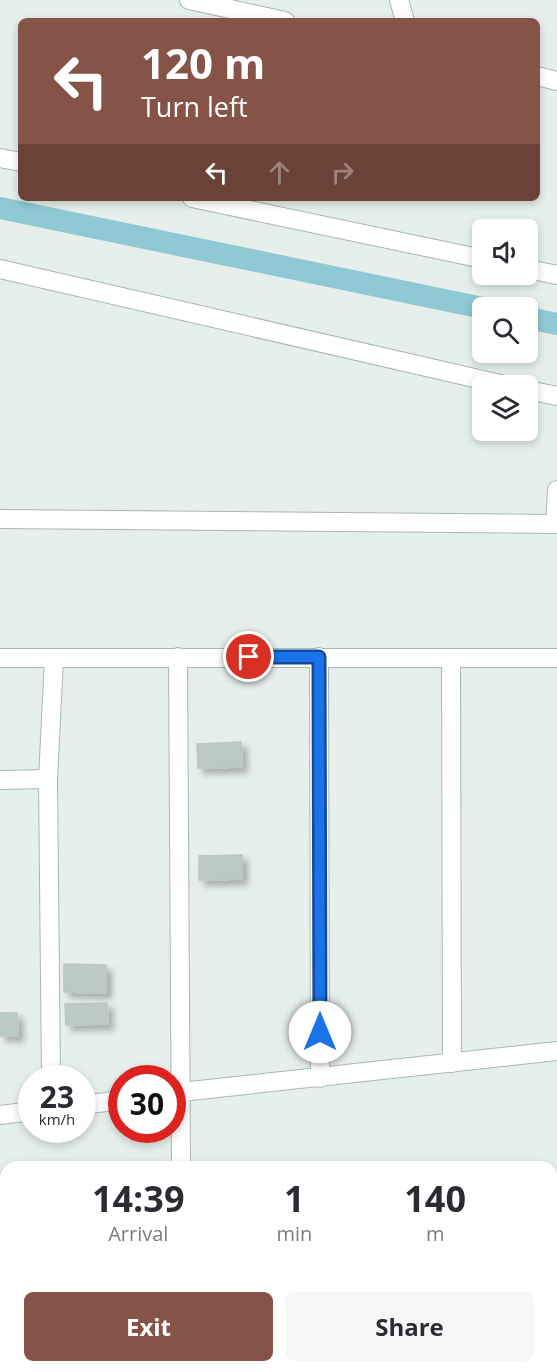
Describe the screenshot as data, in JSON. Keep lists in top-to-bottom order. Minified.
{"page":{"turn":["120 m","Turn left"],"speed":"23 km/h","limit":"30","eta":["14:39","Arrival","1","min","140","m"],"buttons":["Exit","Share"]}}
